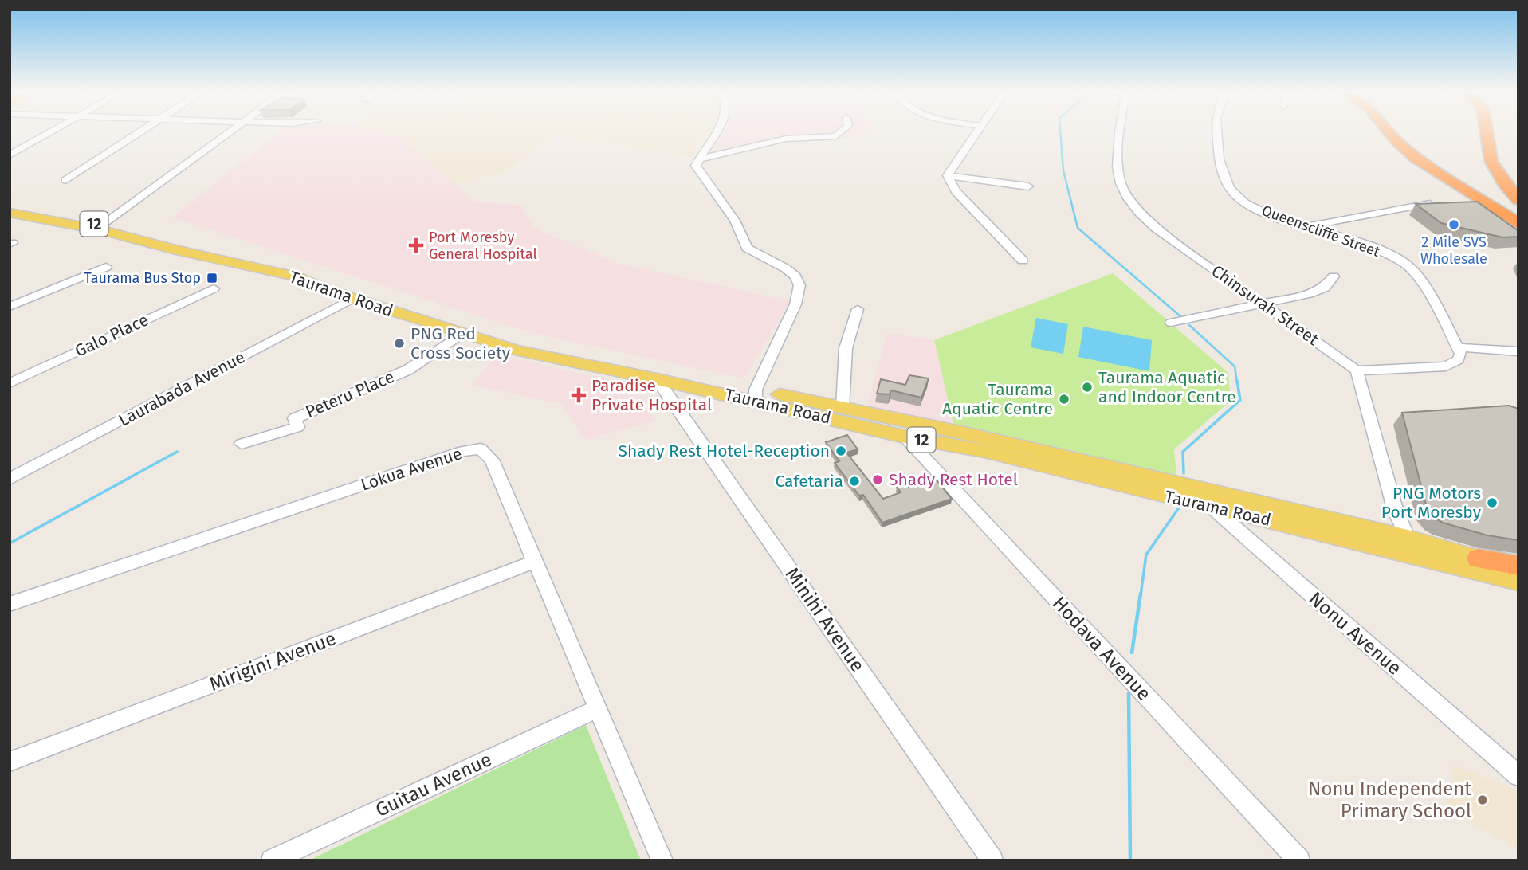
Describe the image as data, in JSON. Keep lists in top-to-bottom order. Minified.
{"streets":{"main road":["12","Taurama Road"],"street":["Queenscliffe Street","Chinsurah Street","Galo Place","Laurabada Avenue","Peteru Place","Lokua Avenue","Minihi Avenue","Nonu Avenue","Hodava Avenue","Mirigini Avenue","Guitau Avenue"]},"crossings":[["Taurama Road","Laurabada Avenue"],["Taurama Road","Peteru Place"],["Taurama Road","Minihi Avenue"],["Taurama Road","Nonu Avenue"],["Taurama Road","Hodava Avenue"],["Lokua Avenue","Mirigini Avenue"],["Lokua Avenue","Guitau Avenue"]],"places":{"other":["2 Mile SVS Wholesale","PNG Red Cross Society","Taurama Aquatic and Indoor Centre","Taurama Aquatic Centre","Shady Rest Hotel-Reception","Shady Rest Hotel","Cafetaria","PNG Motors Port Moresby","Nonu Independent Primary School"],"health":["Port Moresby General Hospital","Paradise Private Hospital"],"transit":["Taurama Bus Stop"]}}
